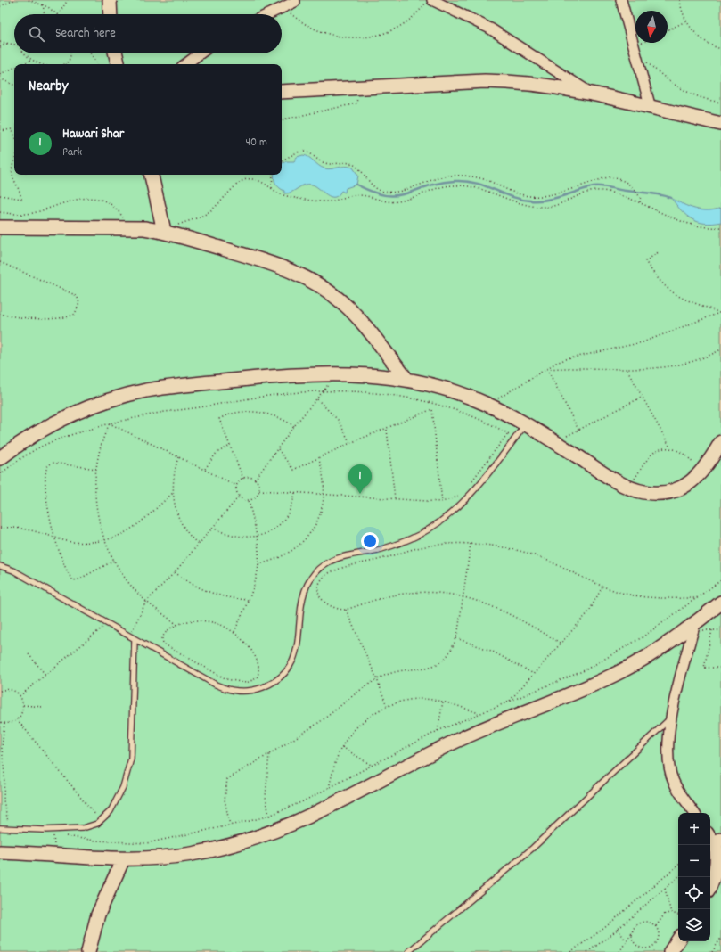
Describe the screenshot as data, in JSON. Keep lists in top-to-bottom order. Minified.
{"north":"bottom","page":{"search":"Search here","heading":"Nearby","list":[{"mark":"1","name":"Hawari Shar","note":"Park","value":"40 m"}],"pins":"1","map_buttons":["+","−"]}}
